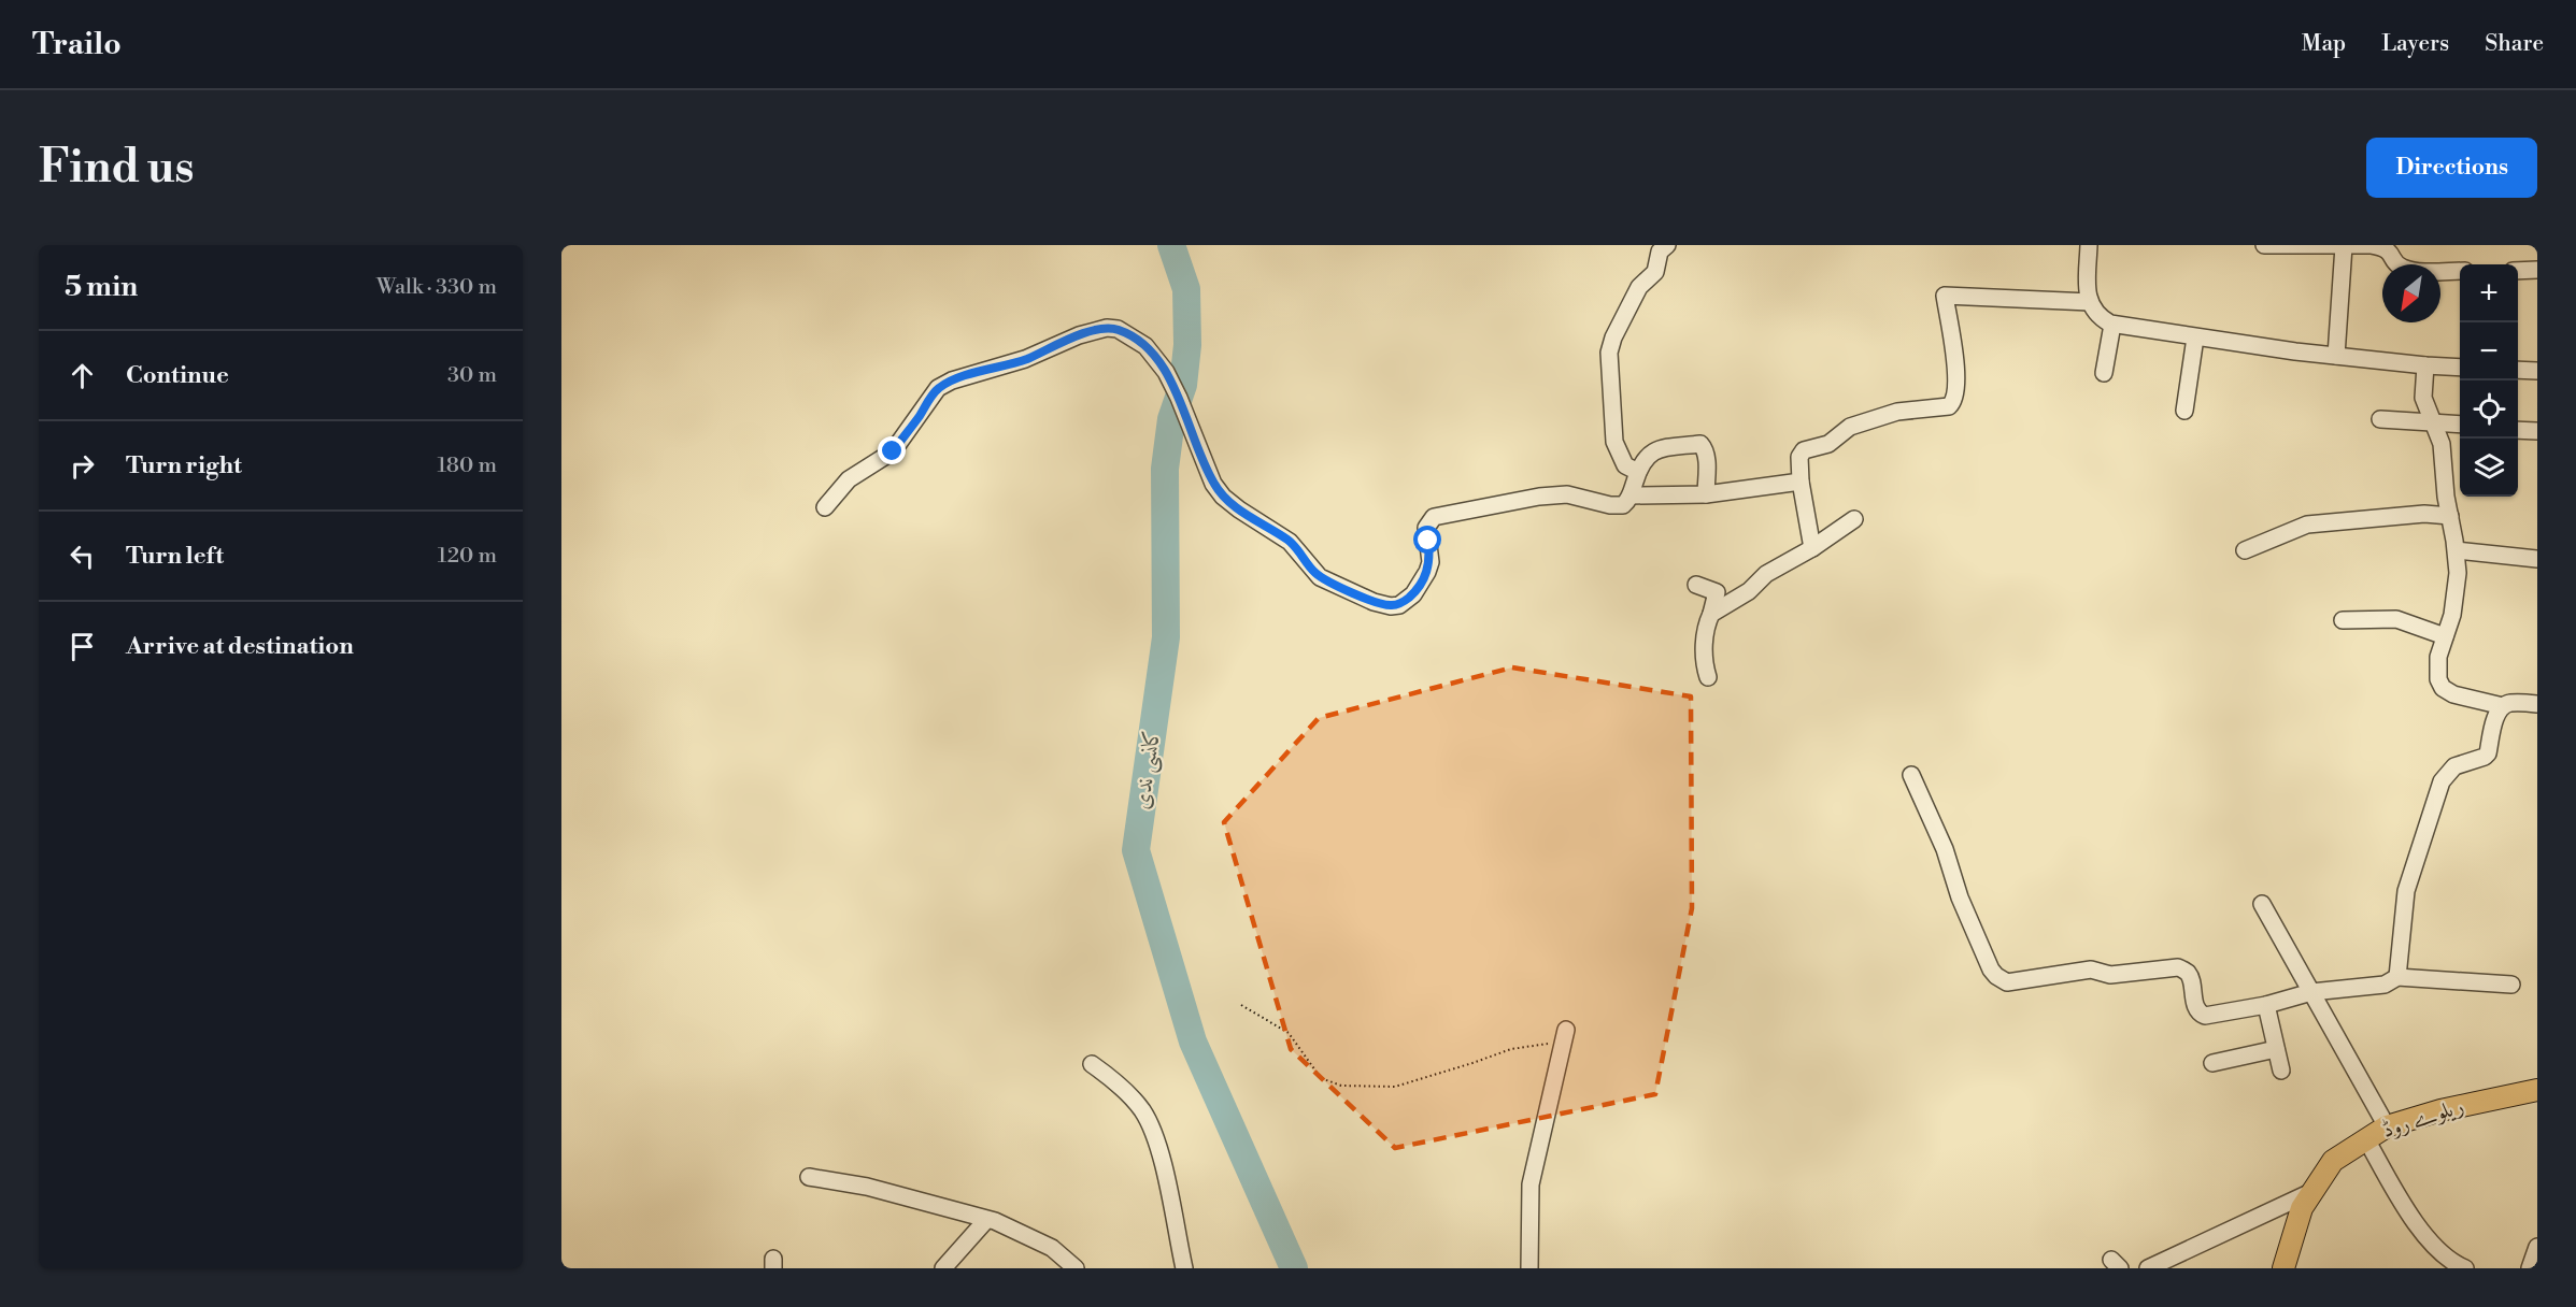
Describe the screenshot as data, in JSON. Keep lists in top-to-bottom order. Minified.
{"streets":{"main road":["ریلوے روڈ"]},"water":["کانسی ندی"],"north":"bottom left","page":{"header":"Trailo","nav":["Map","Layers","Share"],"buttons":"Directions","title":"Find us","heading":["5 min","Walk · 330 m"],"map_buttons":["+","−"],"list":[["Continue","30 m"],["Turn right","180 m"],["Turn left","120 m"],"Arrive at destination"]}}
